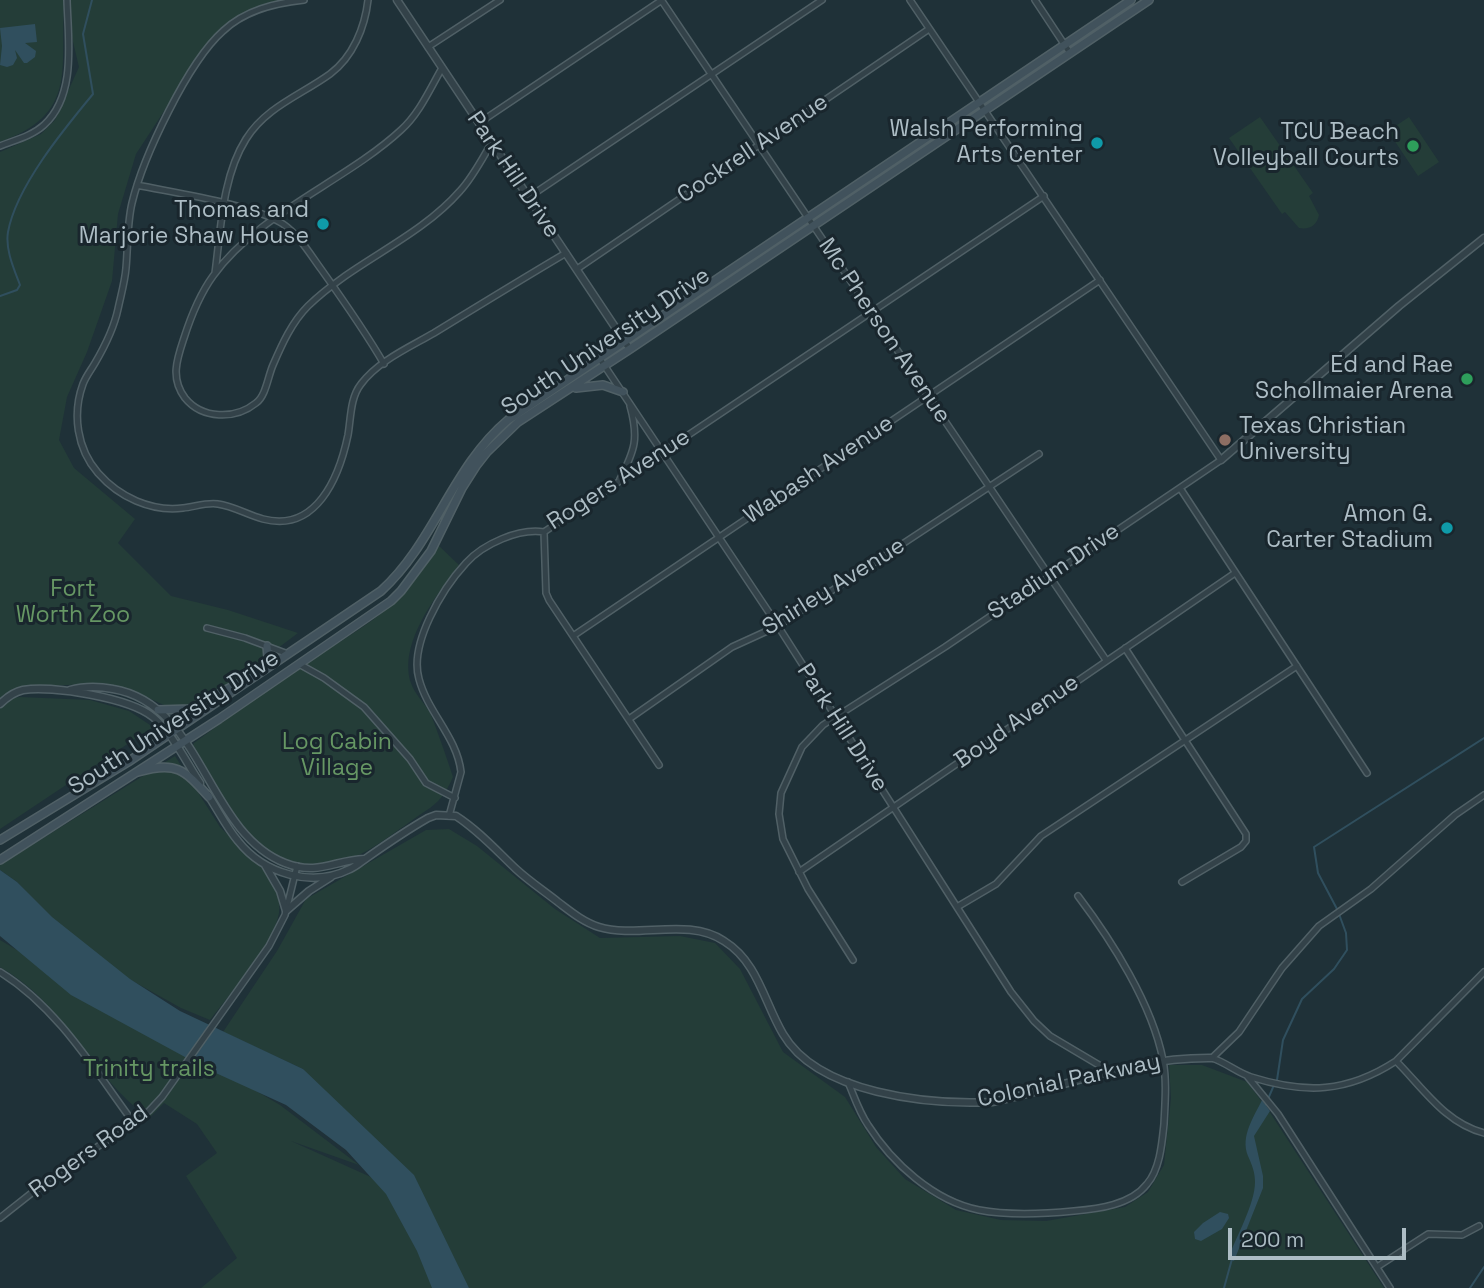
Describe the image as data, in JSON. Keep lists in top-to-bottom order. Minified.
{"streets":{"main road":["South University Drive"],"street":["Cockrell Avenue","Park Hill Drive","Mc Pherson Avenue","Wabash Avenue","Rogers Avenue","Stadium Drive","Shirley Avenue","Boyd Avenue","Colonial Parkway","Rogers Road"]},"crossings":[["Cockrell Avenue","Park Hill Drive"],["Cockrell Avenue","Mc Pherson Avenue"],["Park Hill Drive","South University Drive"],["Park Hill Drive","Wabash Avenue"],["Park Hill Drive","Rogers Avenue"],["Park Hill Drive","Stadium Drive"],["Park Hill Drive","Shirley Avenue"],["Park Hill Drive","Boyd Avenue"],["Park Hill Drive","Colonial Parkway"],["Mc Pherson Avenue","South University Drive"],["Mc Pherson Avenue","Wabash Avenue"],["Mc Pherson Avenue","Rogers Avenue"],["Mc Pherson Avenue","Stadium Drive"],["Mc Pherson Avenue","Shirley Avenue"],["Mc Pherson Avenue","Boyd Avenue"],["Rogers Avenue","Colonial Parkway"],["Stadium Drive","Boyd Avenue"]],"parks":["Fort Worth Zoo","Log Cabin Village","Trinity trails"],"places":["Walsh Performing Arts Center","TCU Beach Volleyball Courts","Thomas and Marjorie Shaw House","Ed and Rae Schollmaier Arena","Texas Christian University","Amon G. Carter Stadium"],"scale_bar":"200 m"}
